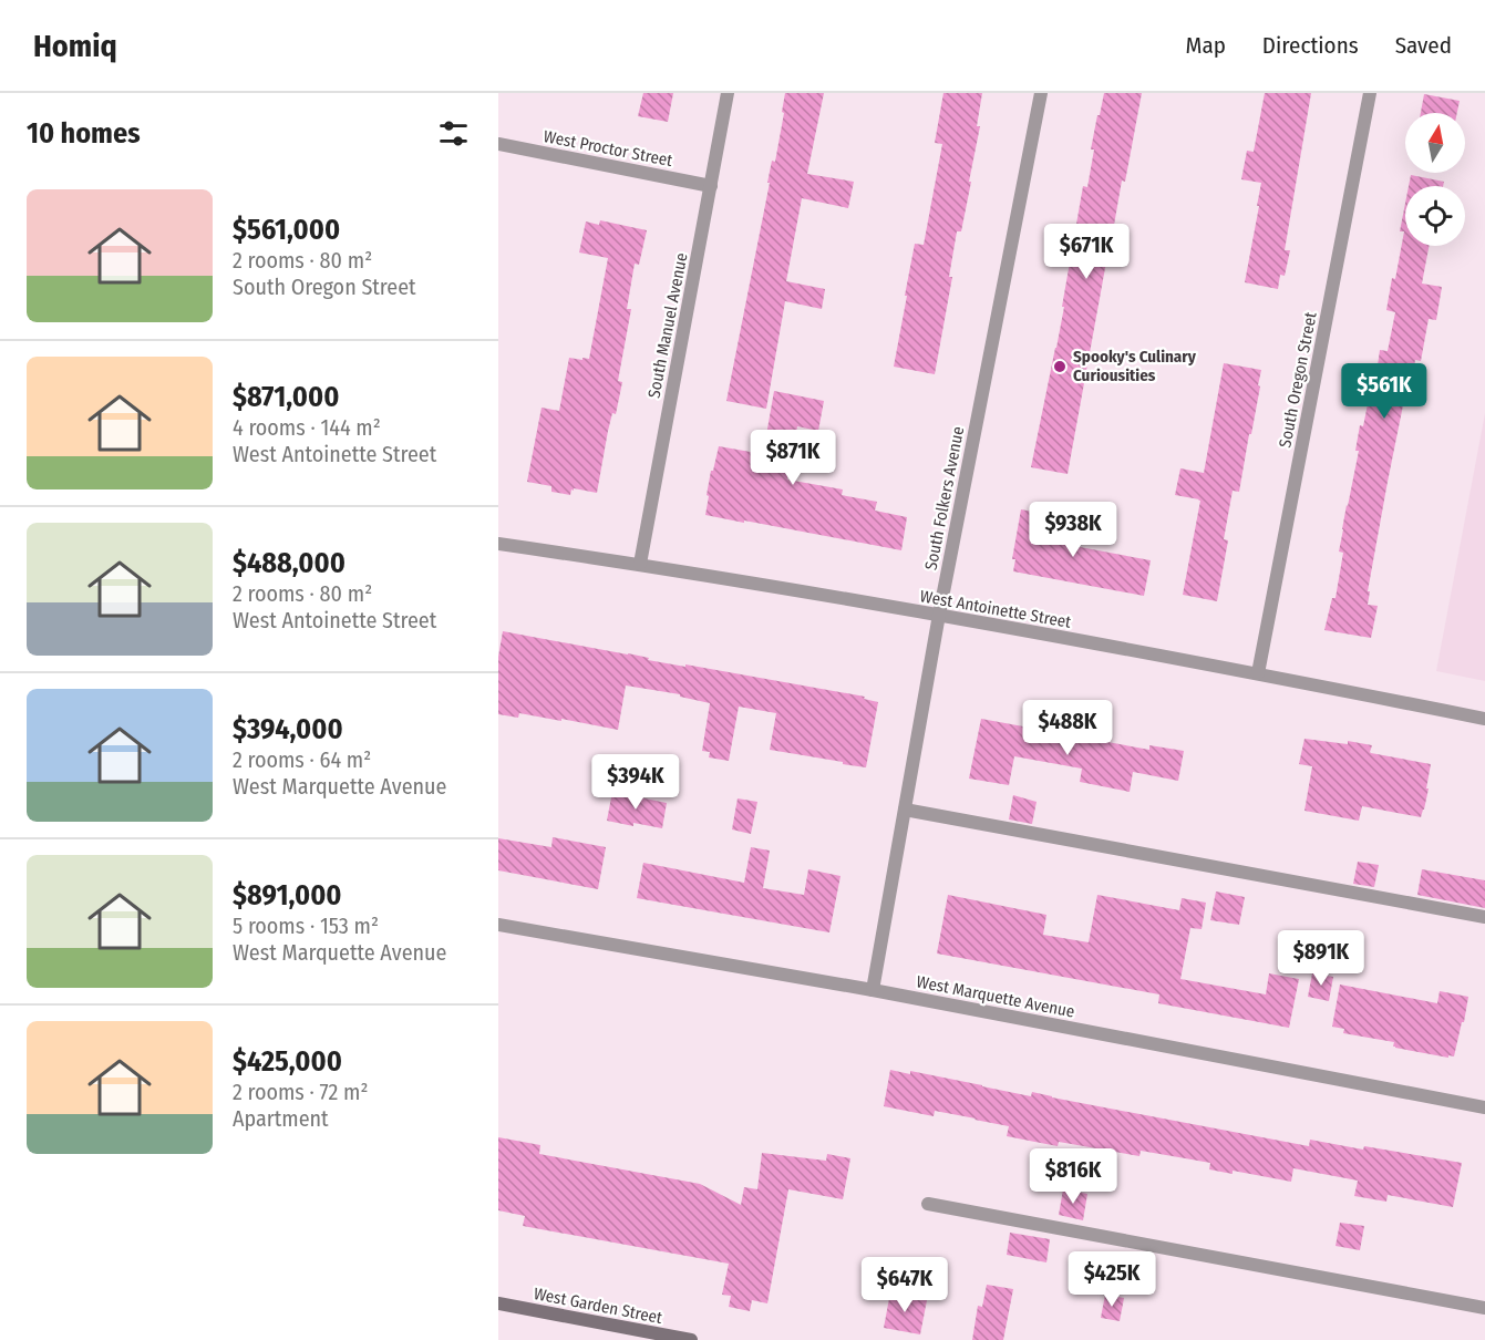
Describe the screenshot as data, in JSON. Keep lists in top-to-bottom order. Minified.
{"streets":{"main road":["West Garden Street"],"street":["West Proctor Street","South Manuel Avenue","South Oregon Street","South Folkers Avenue","West Antoinette Street","West Marquette Avenue"]},"crossings":[["West Proctor Street","South Manuel Avenue"],["South Manuel Avenue","West Antoinette Street"],["South Oregon Street","West Antoinette Street"],["South Folkers Avenue","West Antoinette Street"],["South Folkers Avenue","West Marquette Avenue"]],"places":["Spooky's Culinary Curiousities"],"north":"top","page":{"header":"Homiq","nav":["Map","Directions","Saved"],"heading":"10 homes","list":[{"name":"$561,000","note":"2 rooms · 80 m² · South Oregon Street"},{"name":"$871,000","note":"4 rooms · 144 m² · West Antoinette Street"},{"name":"$488,000","note":"2 rooms · 80 m² · West Antoinette Street"},{"name":"$394,000","note":"2 rooms · 64 m² · West Marquette Avenue"},{"name":"$891,000","note":"5 rooms · 153 m² · West Marquette Avenue"},{"name":"$425,000","note":"2 rooms · 72 m² · Apartment"}],"price":["$671K","$561K","$871K","$938K","$488K","$394K","$891K","$816K","$425K","$647K"]}}
